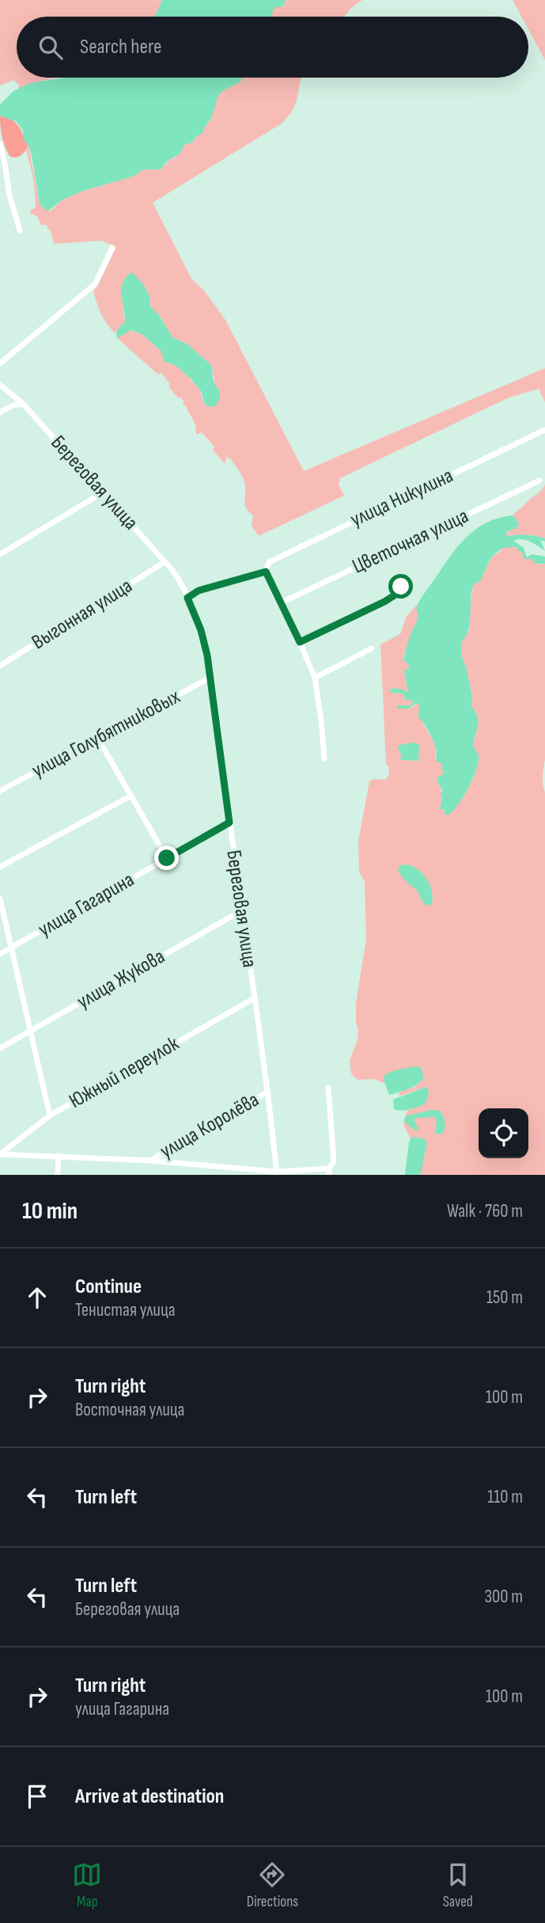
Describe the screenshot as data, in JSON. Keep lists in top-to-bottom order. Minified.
{"streets":{"street":["Береговая улица","улица Никулина","Цветочная улица","Выгонная улица","улица Голубятниковых","улица Гагарина","улица Жукова","Южный переулок","улица Королёва"]},"crossings":[["Береговая улица","Выгонная улица"],["Береговая улица","улица Голубятниковых"],["Береговая улица","улица Гагарина"],["Береговая улица","улица Жукова"],["Береговая улица","Южный переулок"],["Береговая улица","улица Королёва"],["Южный переулок","улица Королёва"]],"page":{"search":"Search here","heading":["10 min","Walk · 760 m"],"list":[["Continue","Тенистая улица","150 m"],["Turn right","Восточная улица","100 m"],["Turn left","110 m"],["Turn left","Береговая улица","300 m"],["Turn right","улица Гагарина","100 m"],"Arrive at destination"],"nav":["Map","Directions","Saved"]}}
